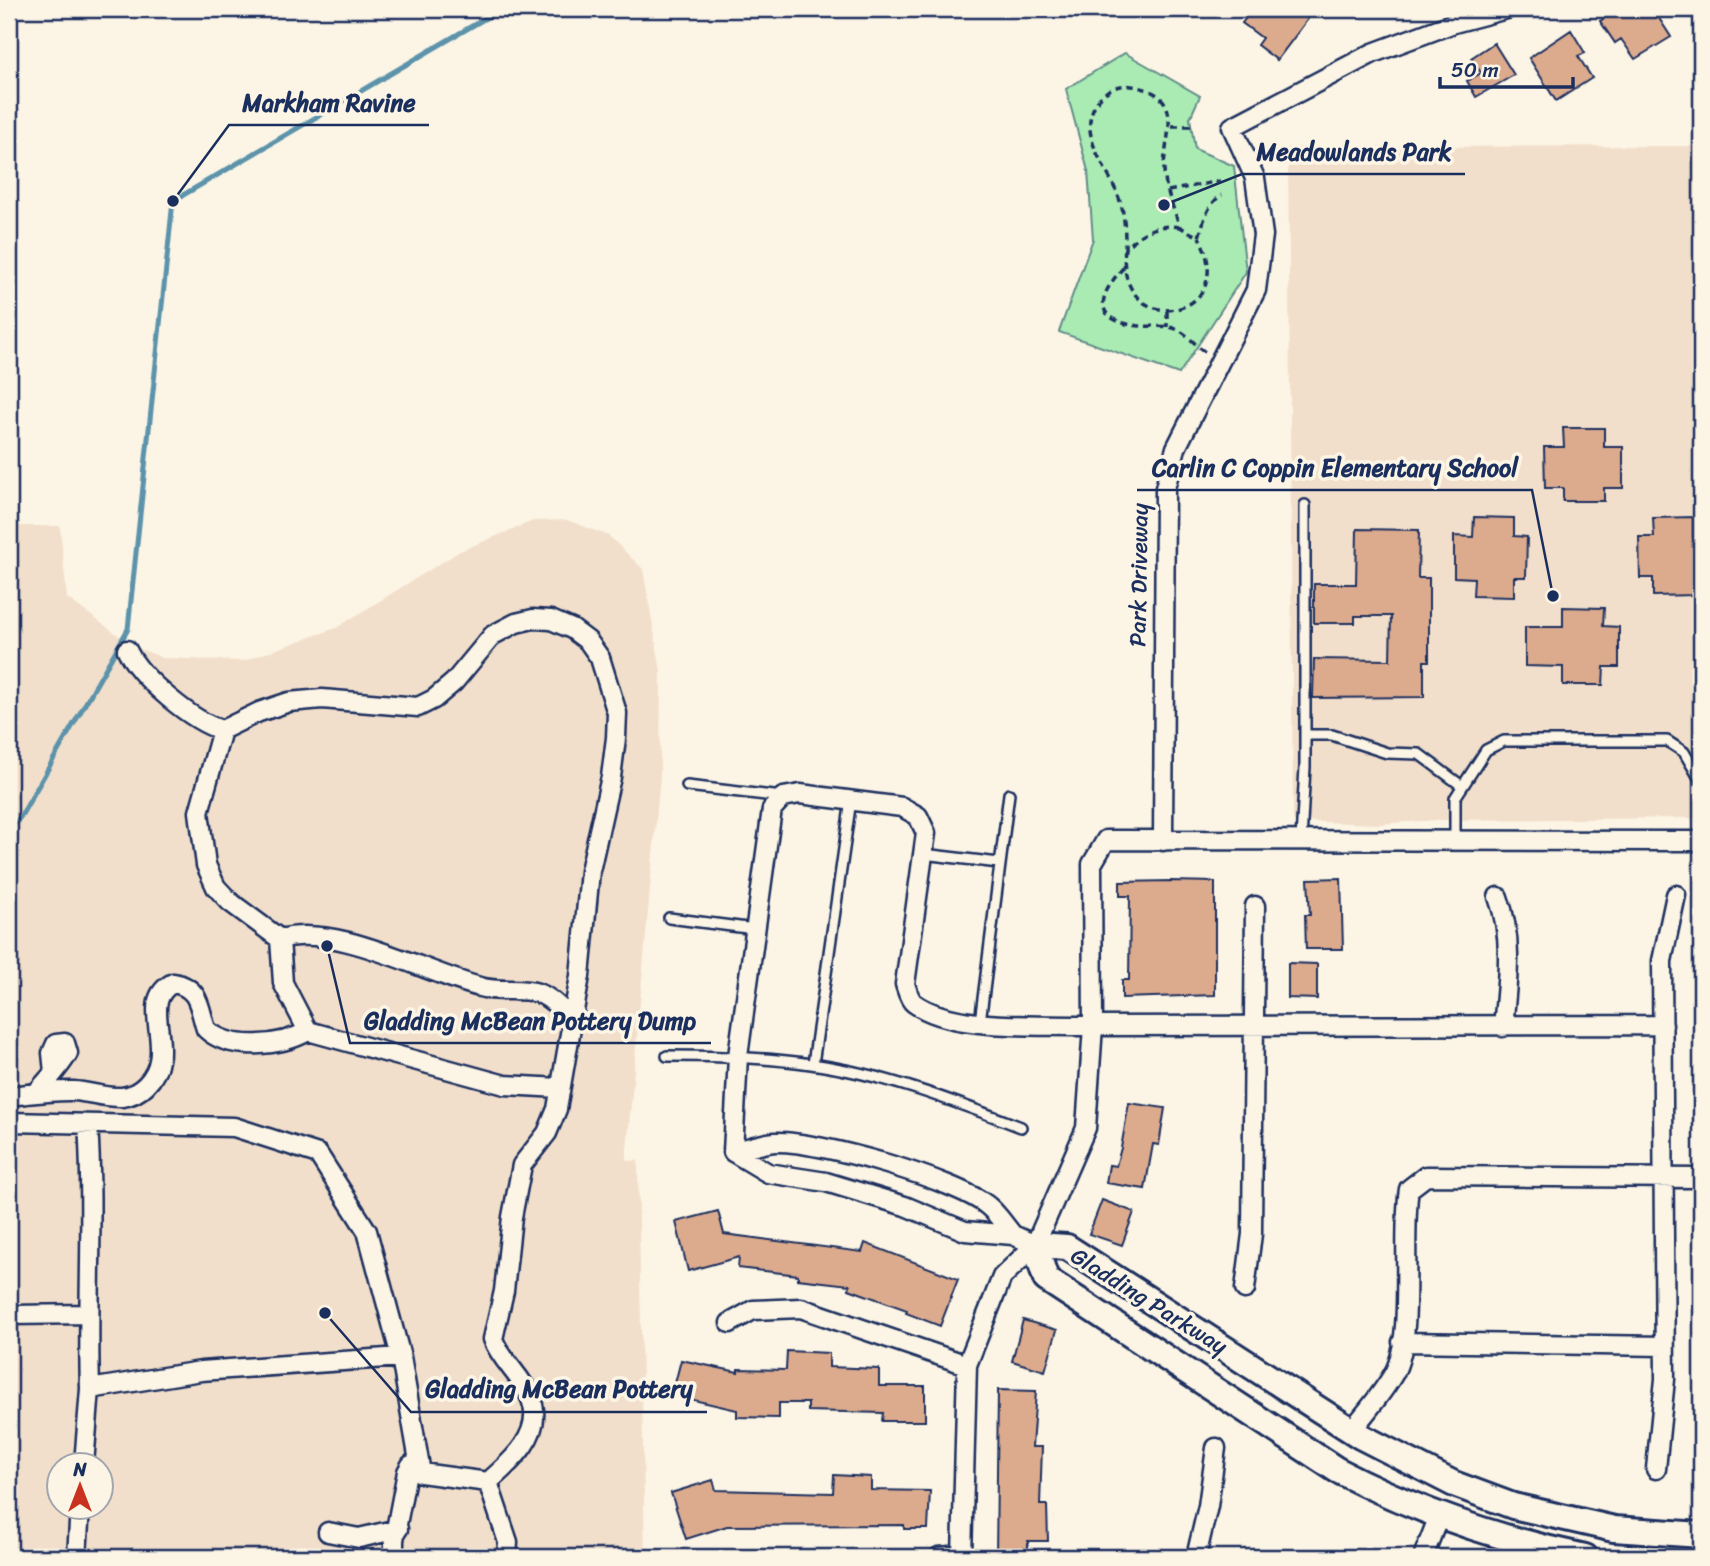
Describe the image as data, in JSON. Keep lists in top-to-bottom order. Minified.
{"streets":{"street":["Park Driveway","Gladding Parkway"]},"places":["Markham Ravine","Meadowlands Park","Carlin C Coppin Elementary School","Gladding McBean Pottery Dump","Gladding McBean Pottery"],"scale_bar":"50 m","north":"top"}
